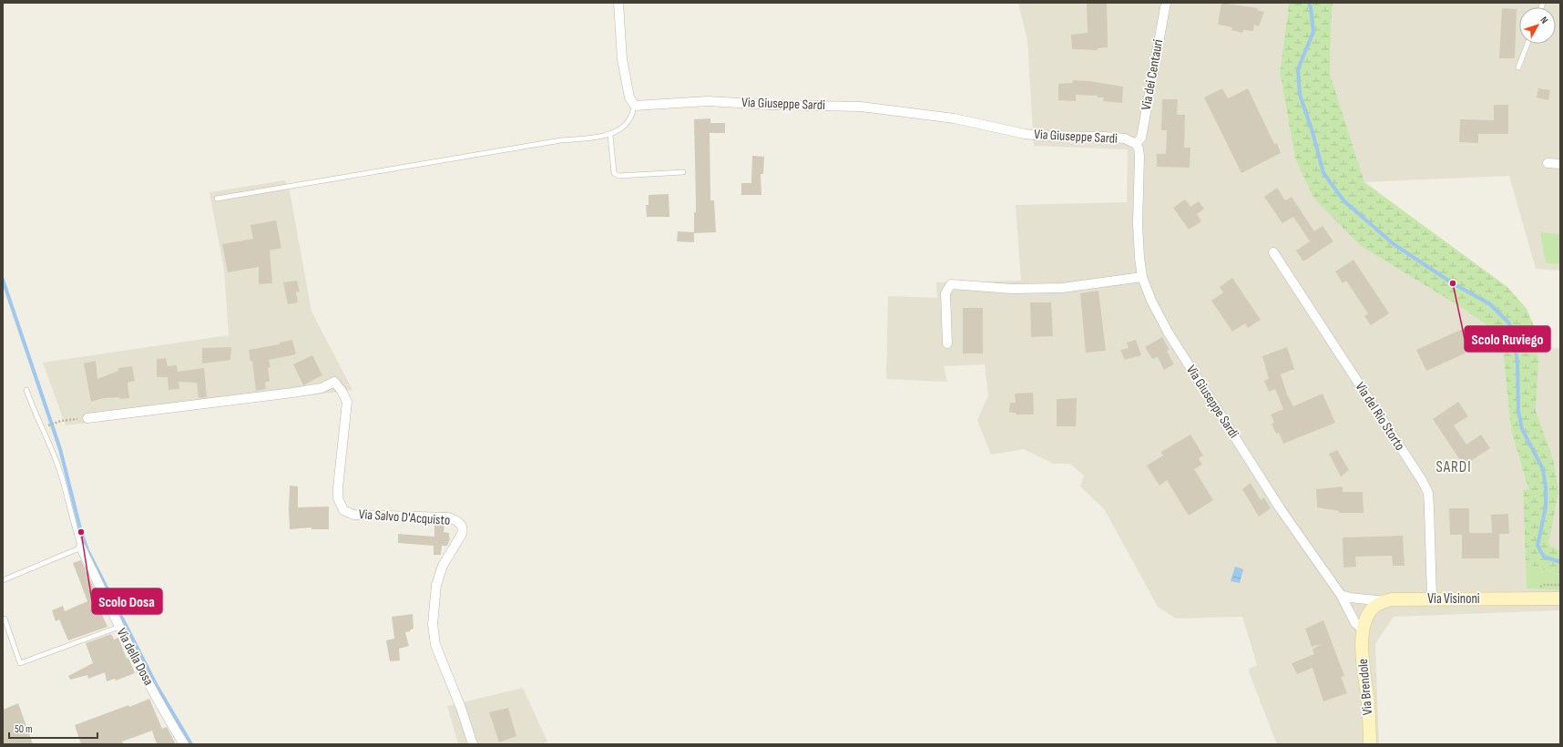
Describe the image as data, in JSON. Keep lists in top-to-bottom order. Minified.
{"streets":{"street":["Via dei Centauri","Via Giuseppe Sardi","Via del Rio Storto","Via Salvo D'Acquisto","Via Visinoni","Via della Dosa","Via Brendole"]},"crossings":[["Via dei Centauri","Via Giuseppe Sardi"],["Via Giuseppe Sardi","Via Visinoni"],["Via Giuseppe Sardi","Via Brendole"],["Via del Rio Storto","Via Visinoni"],["Via Visinoni","Via Brendole"]],"districts":["SARDI"],"places":["Scolo Ruviego","Scolo Dosa"],"scale_bar":"50 m","north":"top right"}
